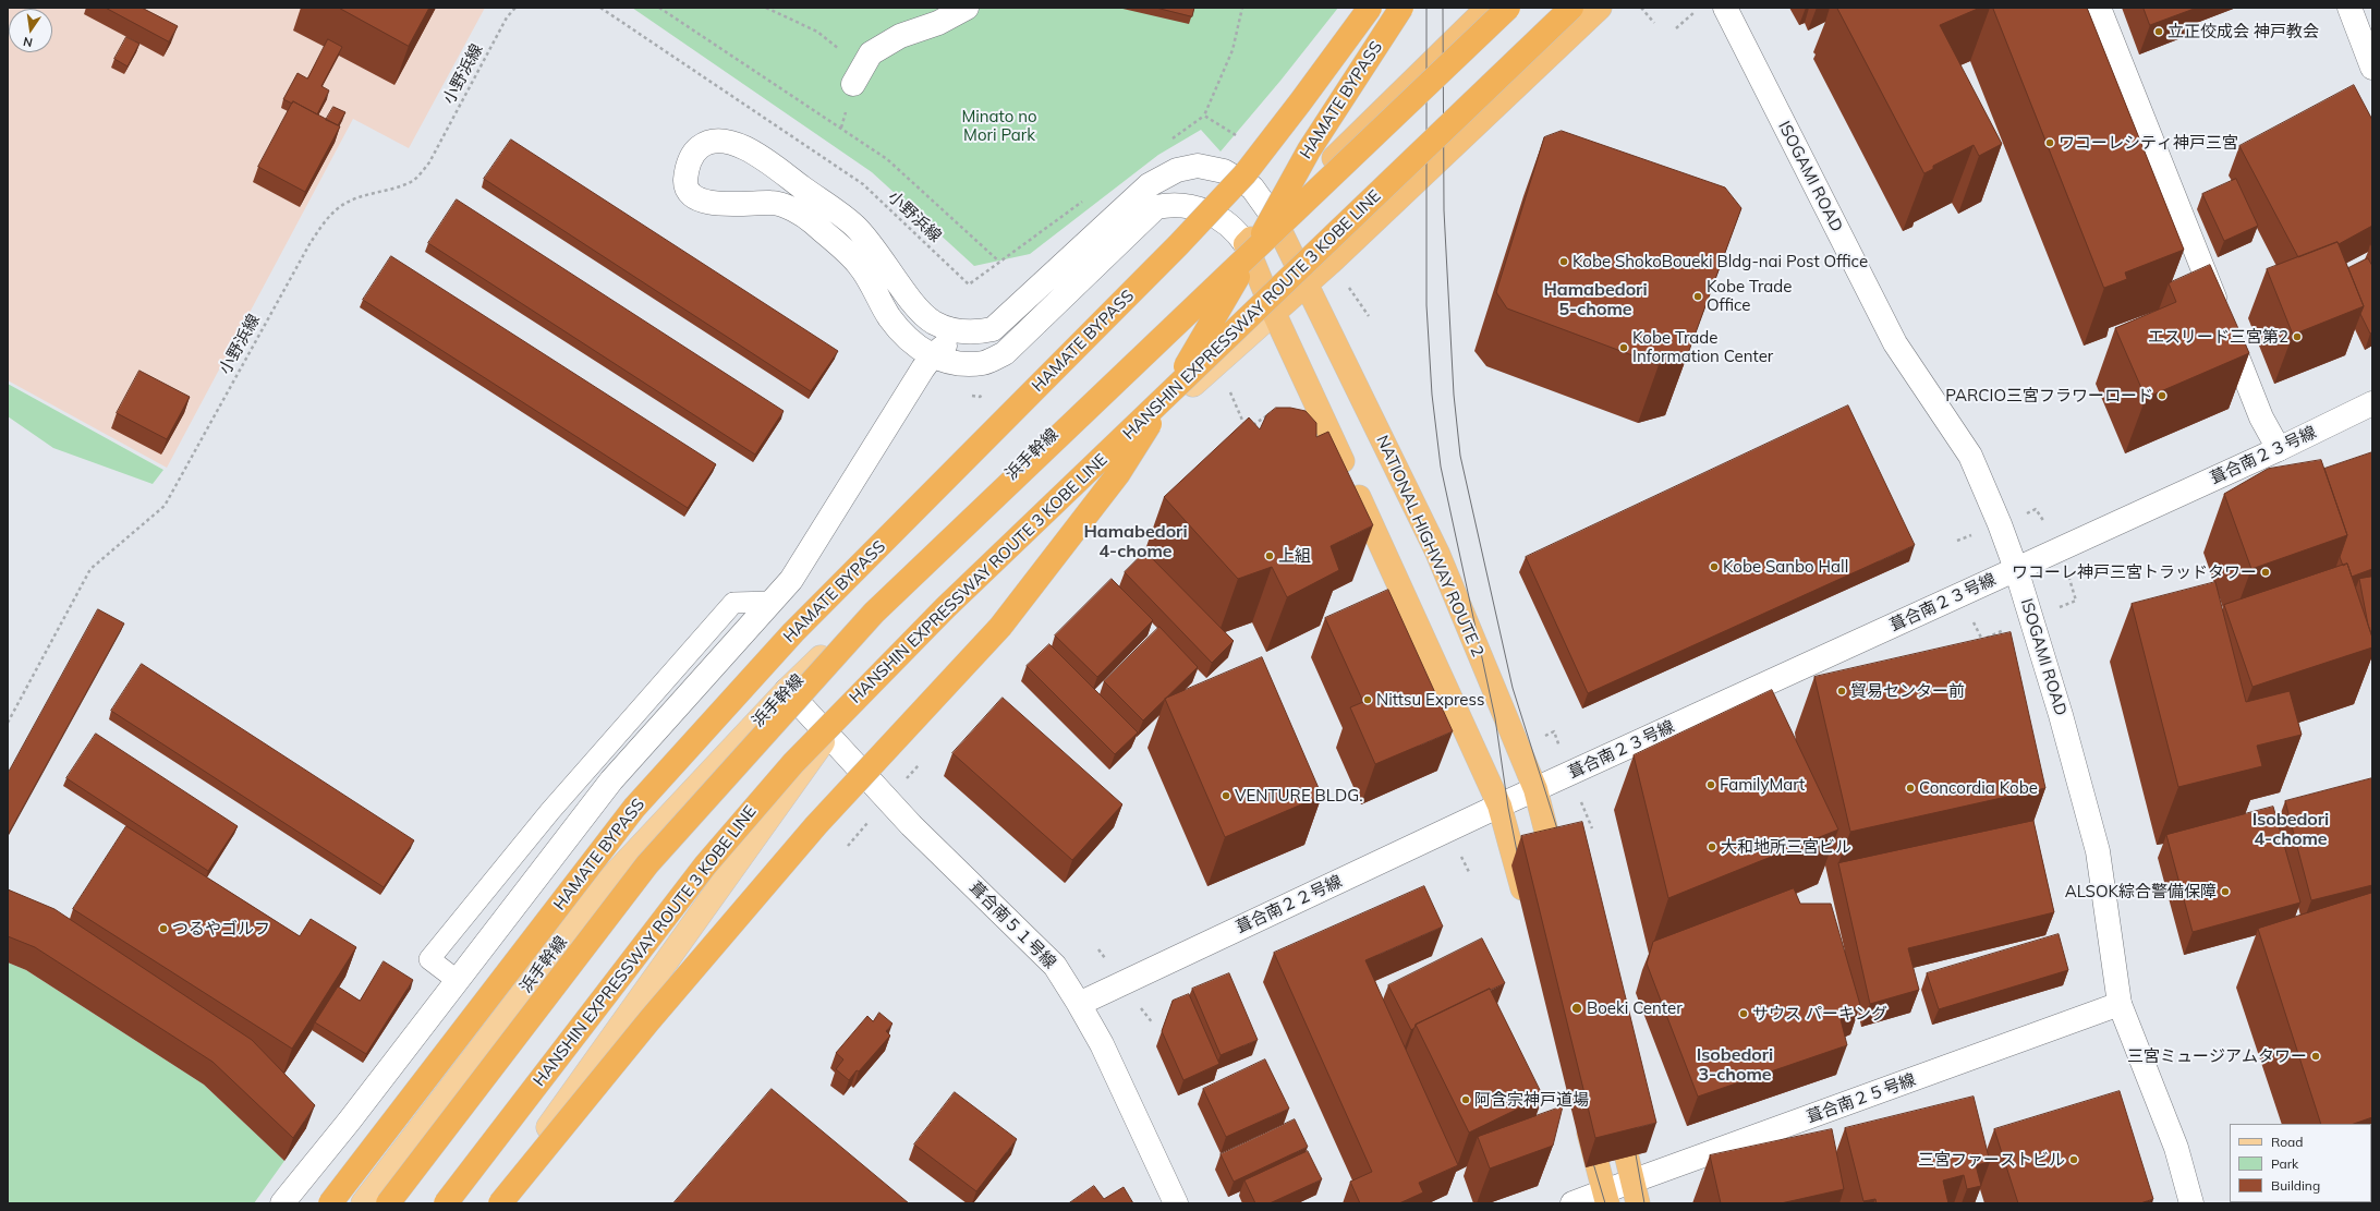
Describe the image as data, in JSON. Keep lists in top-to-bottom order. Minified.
{"streets":{"highway":["HAMATE BYPASS","HANSHIN EXPRESSWAY ROUTE 3 KOBE LINE","NATIONAL HIGHWAY ROUTE 2"],"main road":["浜手幹線"],"street":["ISOGAMI ROAD","葺合南２３号線","葺合南２２号線","葺合南５１号線","葺合南２５号線"],"path":["小野浜線"]},"crossings":[["ISOGAMI ROAD","葺合南２３号線"],["ISOGAMI ROAD","葺合南２５号線"],["浜手幹線","葺合南５１号線"],["葺合南２３号線","NATIONAL HIGHWAY ROUTE 2"],["葺合南２３号線","葺合南２２号線"],["葺合南２２号線","葺合南５１号線"]],"districts":["Hamabedori 5-chome","Hamabedori 4-chome","Isobedori 4-chome","Isobedori 3-chome"],"parks":["Minato no Mori Park"],"places":["立正佼成会 神戸教会","ワコーレシティ神戸三宮","Kobe ShokoBoueki Bldg-nai Post Office","Kobe Trade Office","エスリード三宮第2","Kobe Trade Information Center","PARCIO三宮フラワーロード","上組","Kobe Sanbo Hall","ワコーレ神戸三宮トラッドタワー","貿易センター前","Nittsu Express","FamilyMart","Concordia Kobe","VENTURE BLDG.","大和地所三宮ビル","ALSOK綜合警備保障","つるやゴルフ","Boeki Center","サウス パーキング","三宮ミュージアムタワー","阿含宗神戸道場","三宮ファーストビル"],"legend":["Road","Park","Building"],"north":"bottom"}
